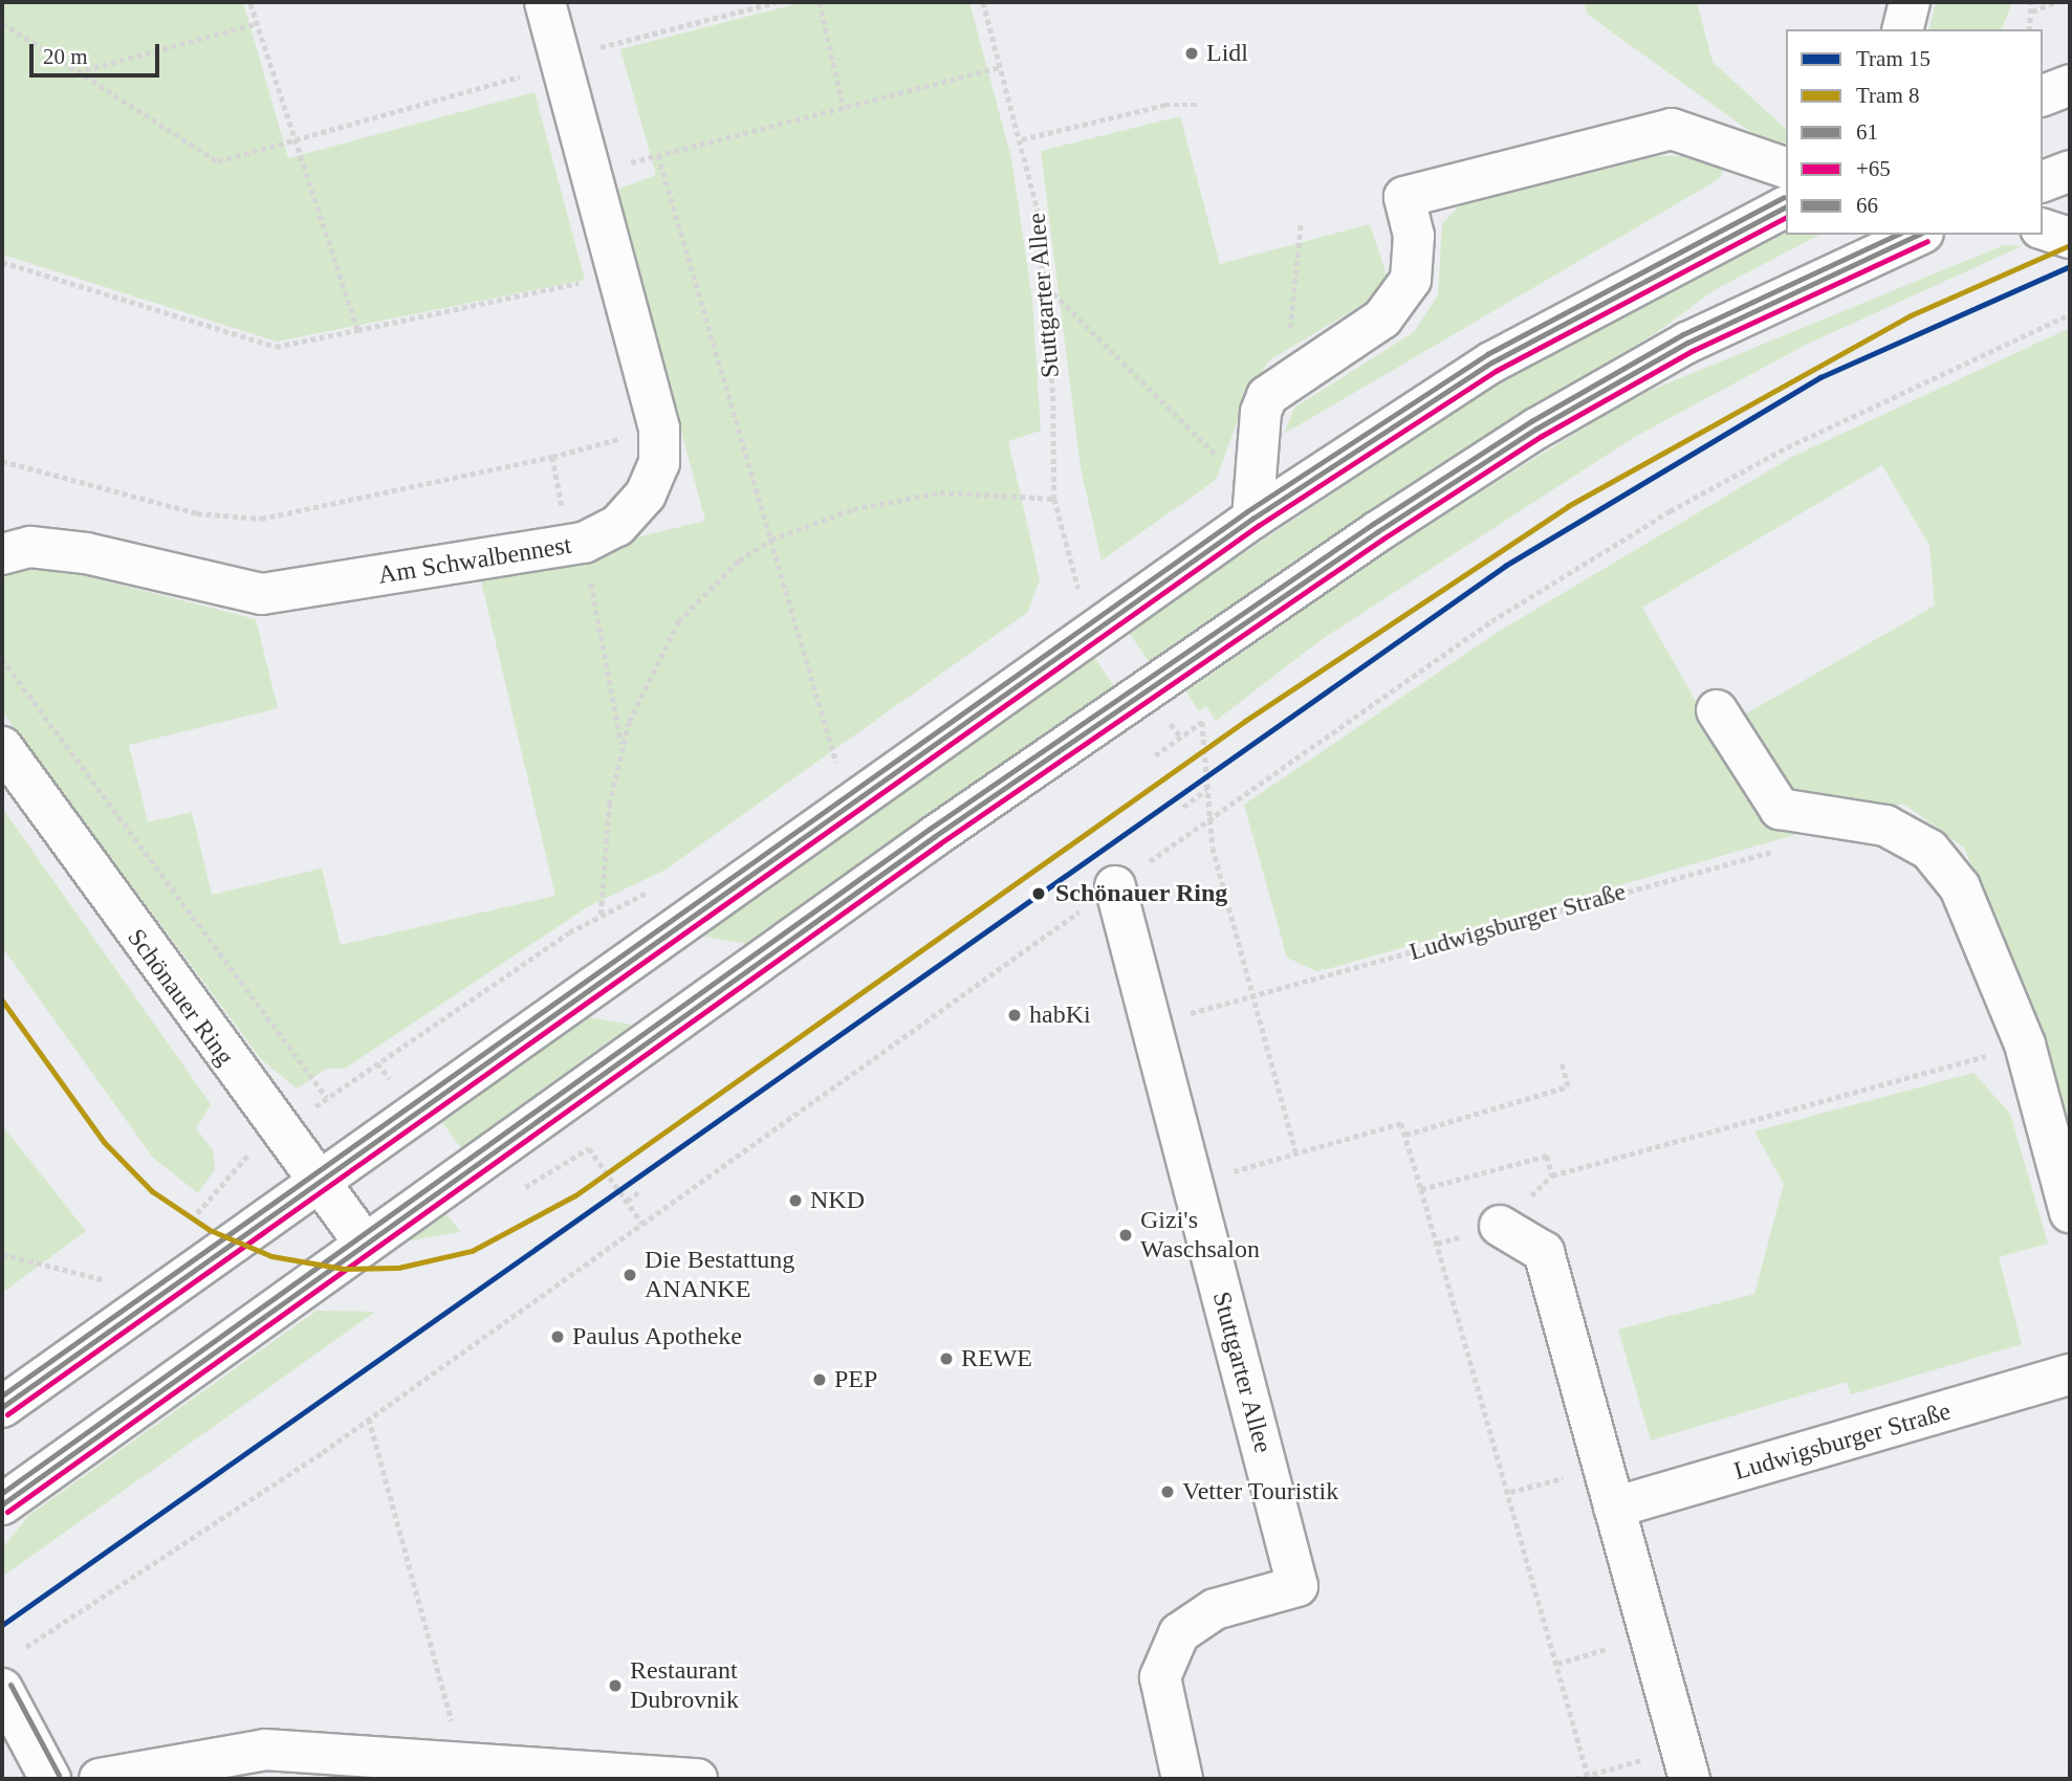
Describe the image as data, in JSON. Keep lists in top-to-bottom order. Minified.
{"streets":{"main road":["Stuttgarter Allee","Am Schwalbennest","Ludwigsburger Straße","Schönauer Ring"]},"crossings":[["Stuttgarter Allee","Ludwigsburger Straße"]],"places":["Lidl","Schönauer Ring","habKi","NKD","Gizi's Waschsalon","Die Bestattung ANANKE","Paulus Apotheke","REWE","PEP","Vetter Touristik","Restaurant Dubrovnik"],"lines":["transit line 66","transit line 61","transit line +65","tram line 8","tram line 15"],"legend":["Tram 15","Tram 8","61","+65","66"],"scale_bar":"20 m"}
